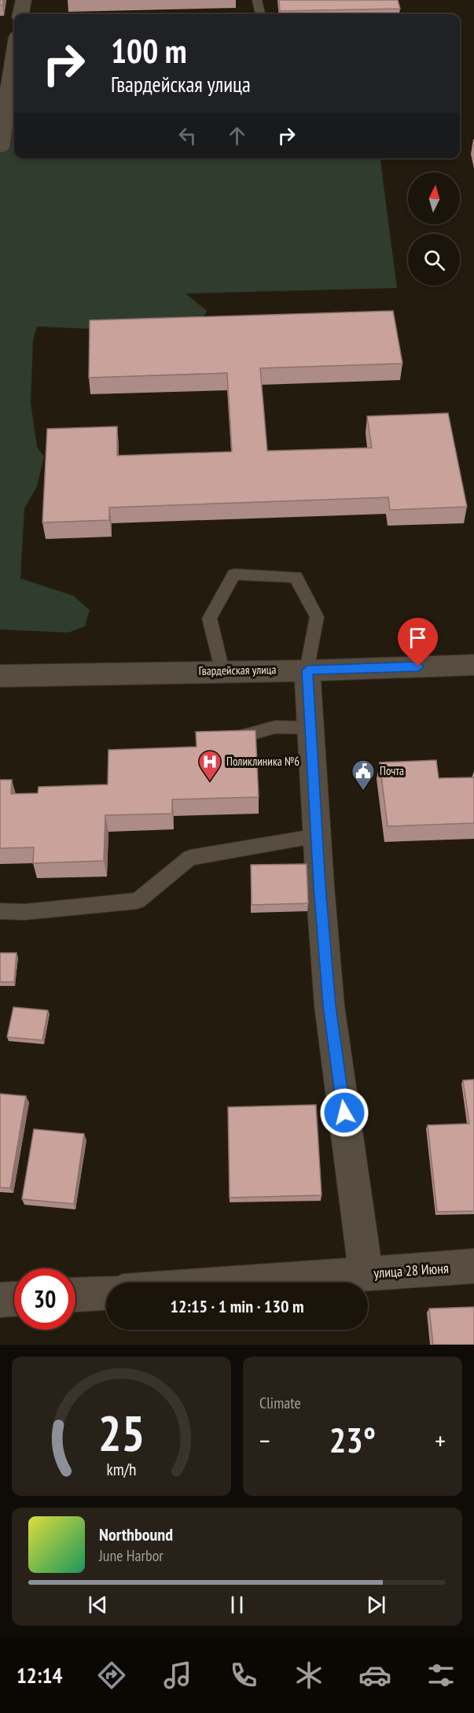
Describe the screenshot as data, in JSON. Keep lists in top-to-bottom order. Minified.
{"streets":{"street":["Гвардейская улица","улица 28 Июня"]},"places":{"hospital":["Поликлиника №6"],"public building":["Почта"]},"north":"top","page":{"turn":["100 m","Гвардейская улица"],"limit":"30","trip":"12:15 · 1 min · 130 m","tile":"Climate","heat":["−","23°","+"],"song":["Northbound","June Harbor"],"tabs":"12:14","gauge":["25","km/h"]}}
